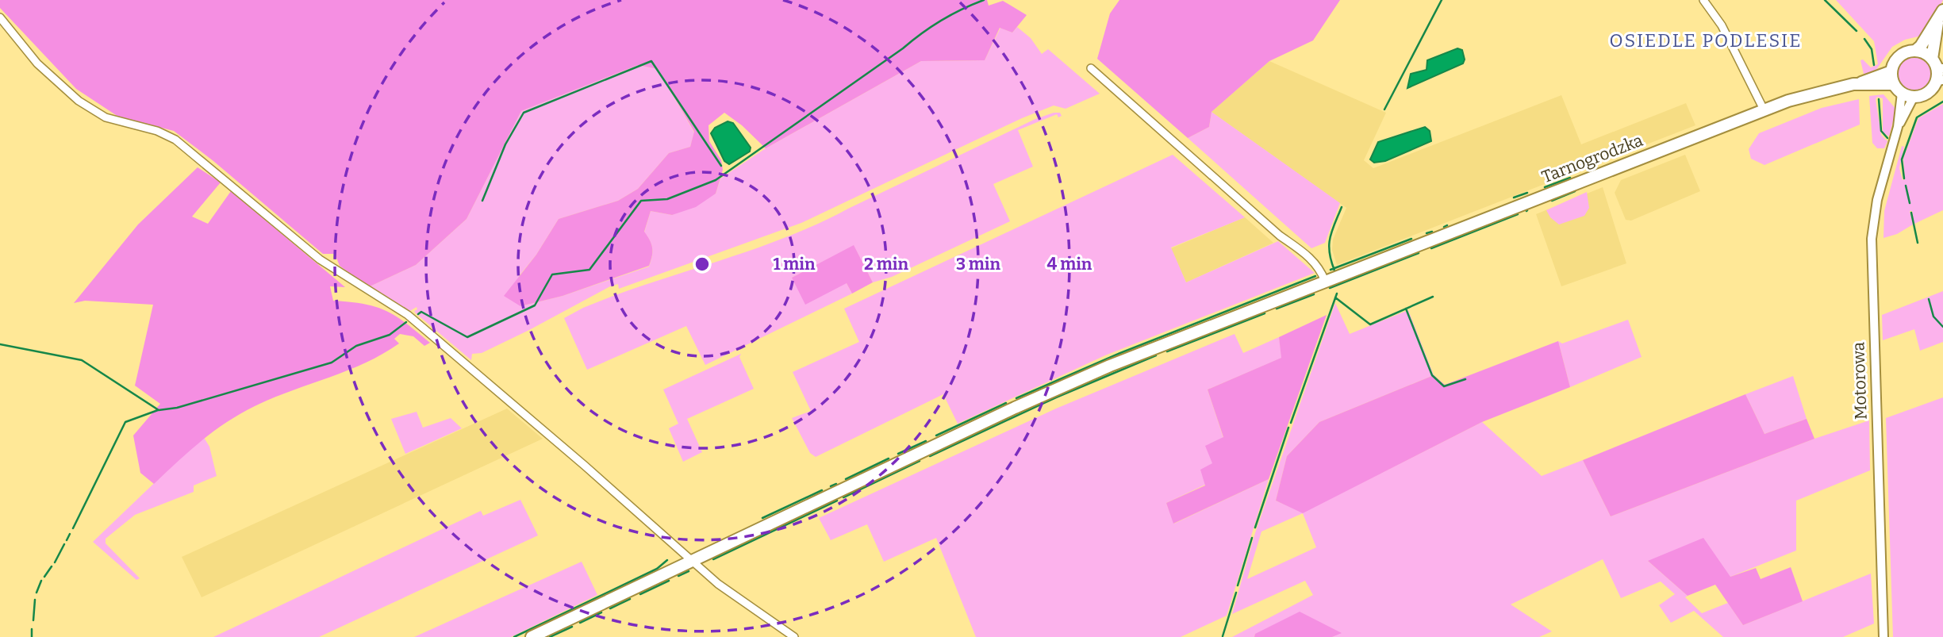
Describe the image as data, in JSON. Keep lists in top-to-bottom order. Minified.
{"streets":{"main road":["Tarnogrodzka"],"street":["Motorowa"]},"crossings":[["Tarnogrodzka","Motorowa"]],"districts":["OSIEDLE PODLESIE"],"rings":["1 min","2 min","3 min","4 min"]}
